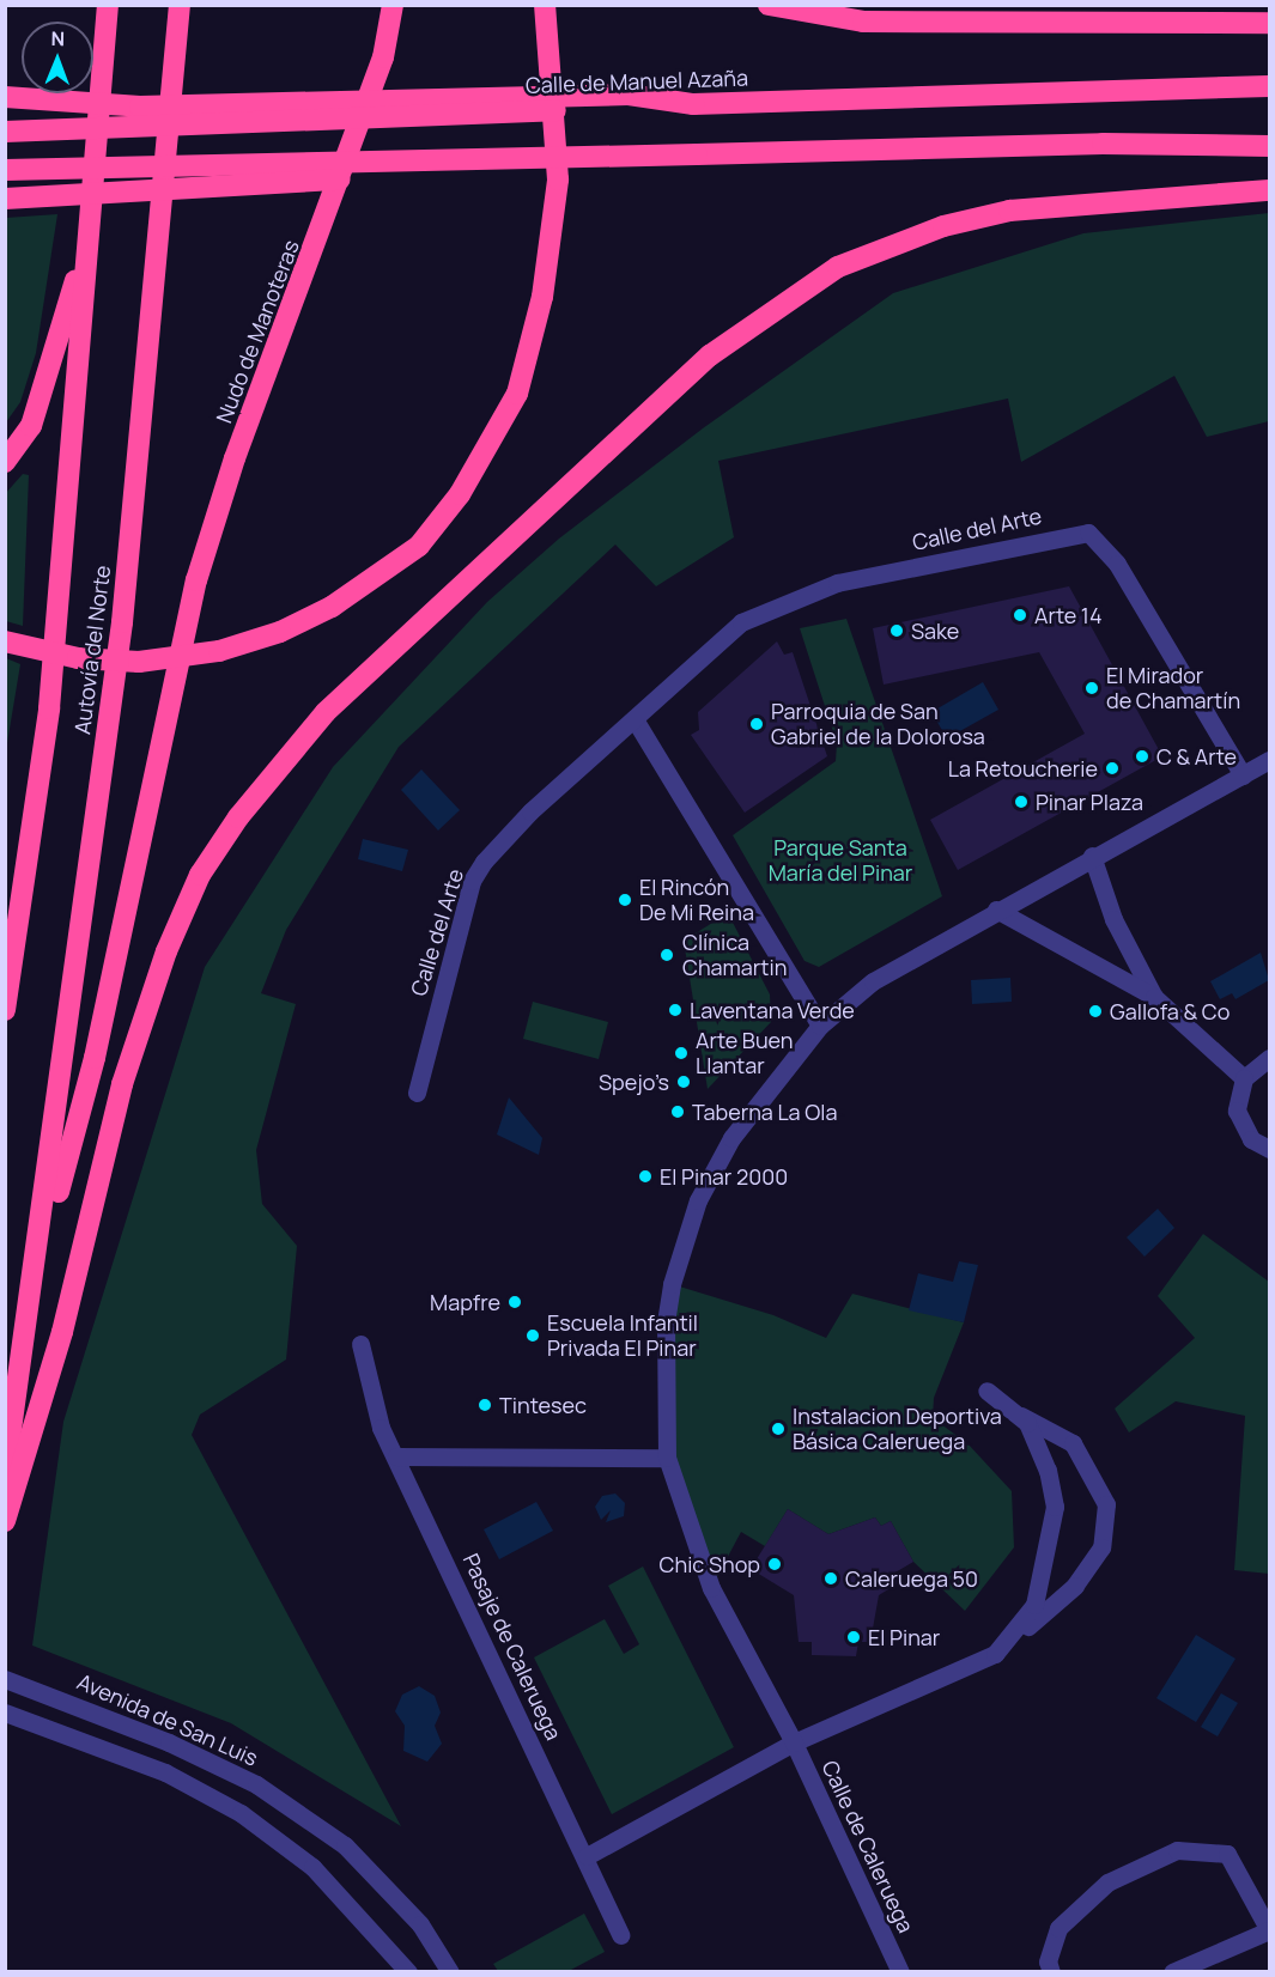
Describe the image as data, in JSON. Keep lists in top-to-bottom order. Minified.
{"streets":{"highway":["Calle de Manuel Azaña","Nudo de Manoteras","Autovía del Norte"],"street":["Calle del Arte","Pasaje de Caleruega","Avenida de San Luis","Calle de Caleruega"]},"crossings":[["Nudo de Manoteras","Autovía del Norte"],["Calle del Arte","Calle de Caleruega"]],"parks":["Parque Santa María del Pinar"],"places":["Arte 14","Sake","El Mirador de Chamartín","Parroquia de San Gabriel de la Dolorosa","C & Arte","La Retoucherie","Pinar Plaza","El Rincón De Mi Reina","Clínica Chamartin","Laventana Verde","Gallofa & Co","Arte Buen Llantar","Spejo’s","Taberna La Ola","El Pinar 2000","Mapfre","Escuela Infantil Privada El Pinar","Tintesec","Instalacion Deportiva Básica Caleruega","Chic Shop","Caleruega 50","El Pinar"],"north":"top"}
